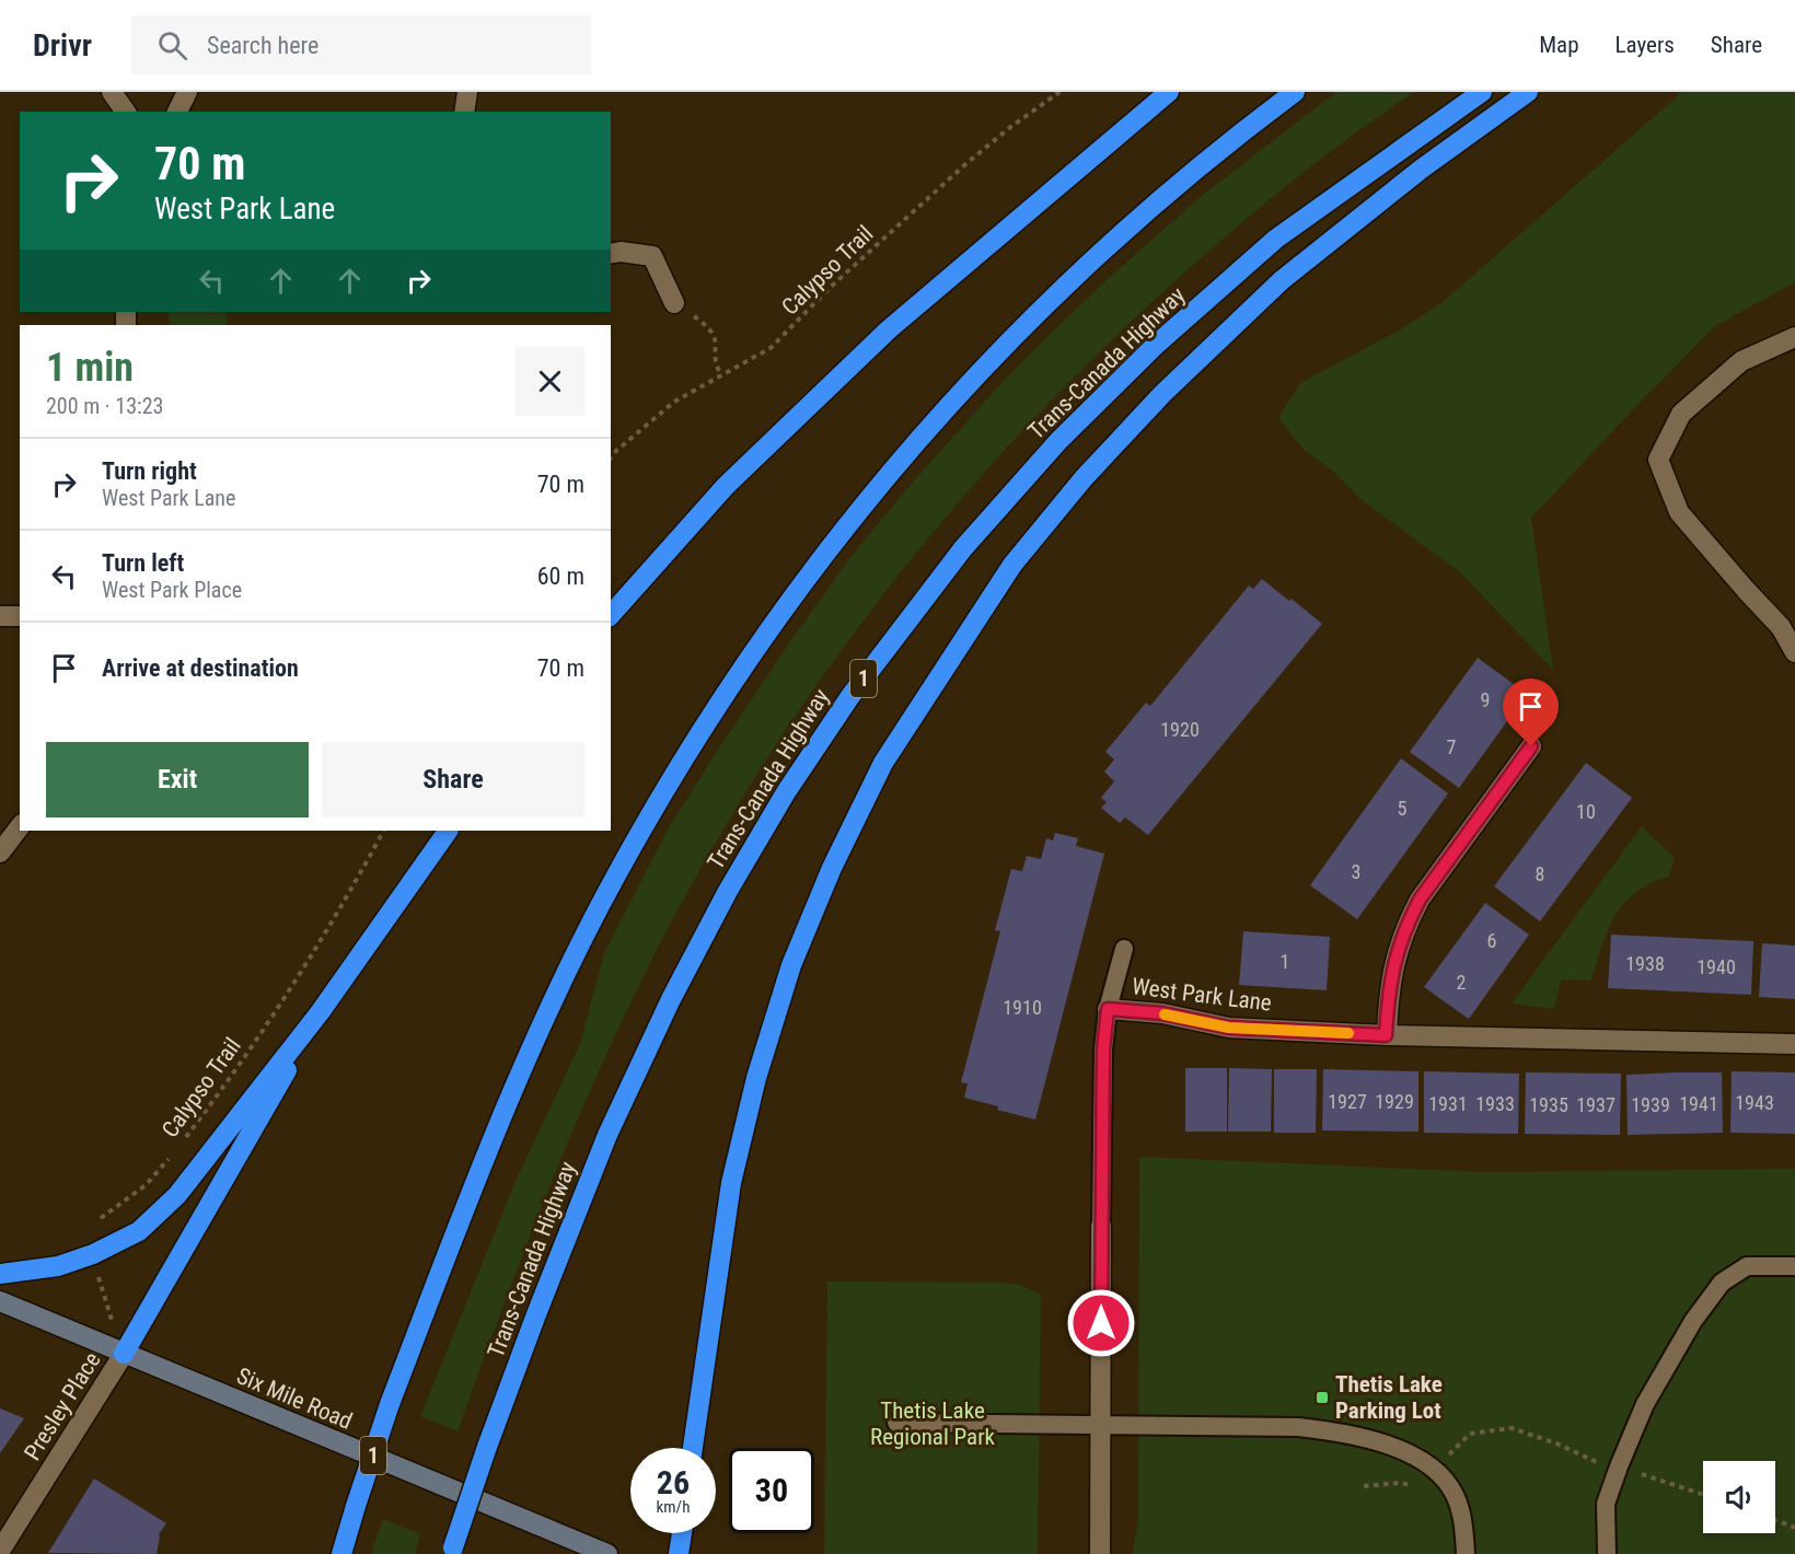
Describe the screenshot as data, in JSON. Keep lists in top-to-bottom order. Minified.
{"streets":{"highway":["Trans-Canada Highway","1"],"main road":["Six Mile Road"],"street":["West Park Lane","Presley Place"],"path":["Calypso Trail"]},"crossings":[["Calypso Trail","Six Mile Road"],["Calypso Trail","Presley Place"],["Six Mile Road","Presley Place"]],"parks":["Thetis Lake Regional Park"],"places":{"transit":["Thetis Lake Parking Lot"]},"house_numbers":["9","1920","7","5","10","3","8","6","1","1938","1940","2","1910","1927","1929","1943","1931","1933","1941","1935","1937","1939"],"page":{"header":"Drivr","search":"Search here","nav":["Map","Layers","Share"],"turn":["70 m","West Park Lane"],"heading":["1 min","200 m · 13:23"],"list":[{"name":"Turn right","note":"West Park Lane","value":"70 m"},{"name":"Turn left","note":"West Park Place","value":"60 m"},{"name":"Arrive at destination","value":"70 m"}],"buttons":["Exit","Share"],"speed":"26 km/h","limit":"30"}}
